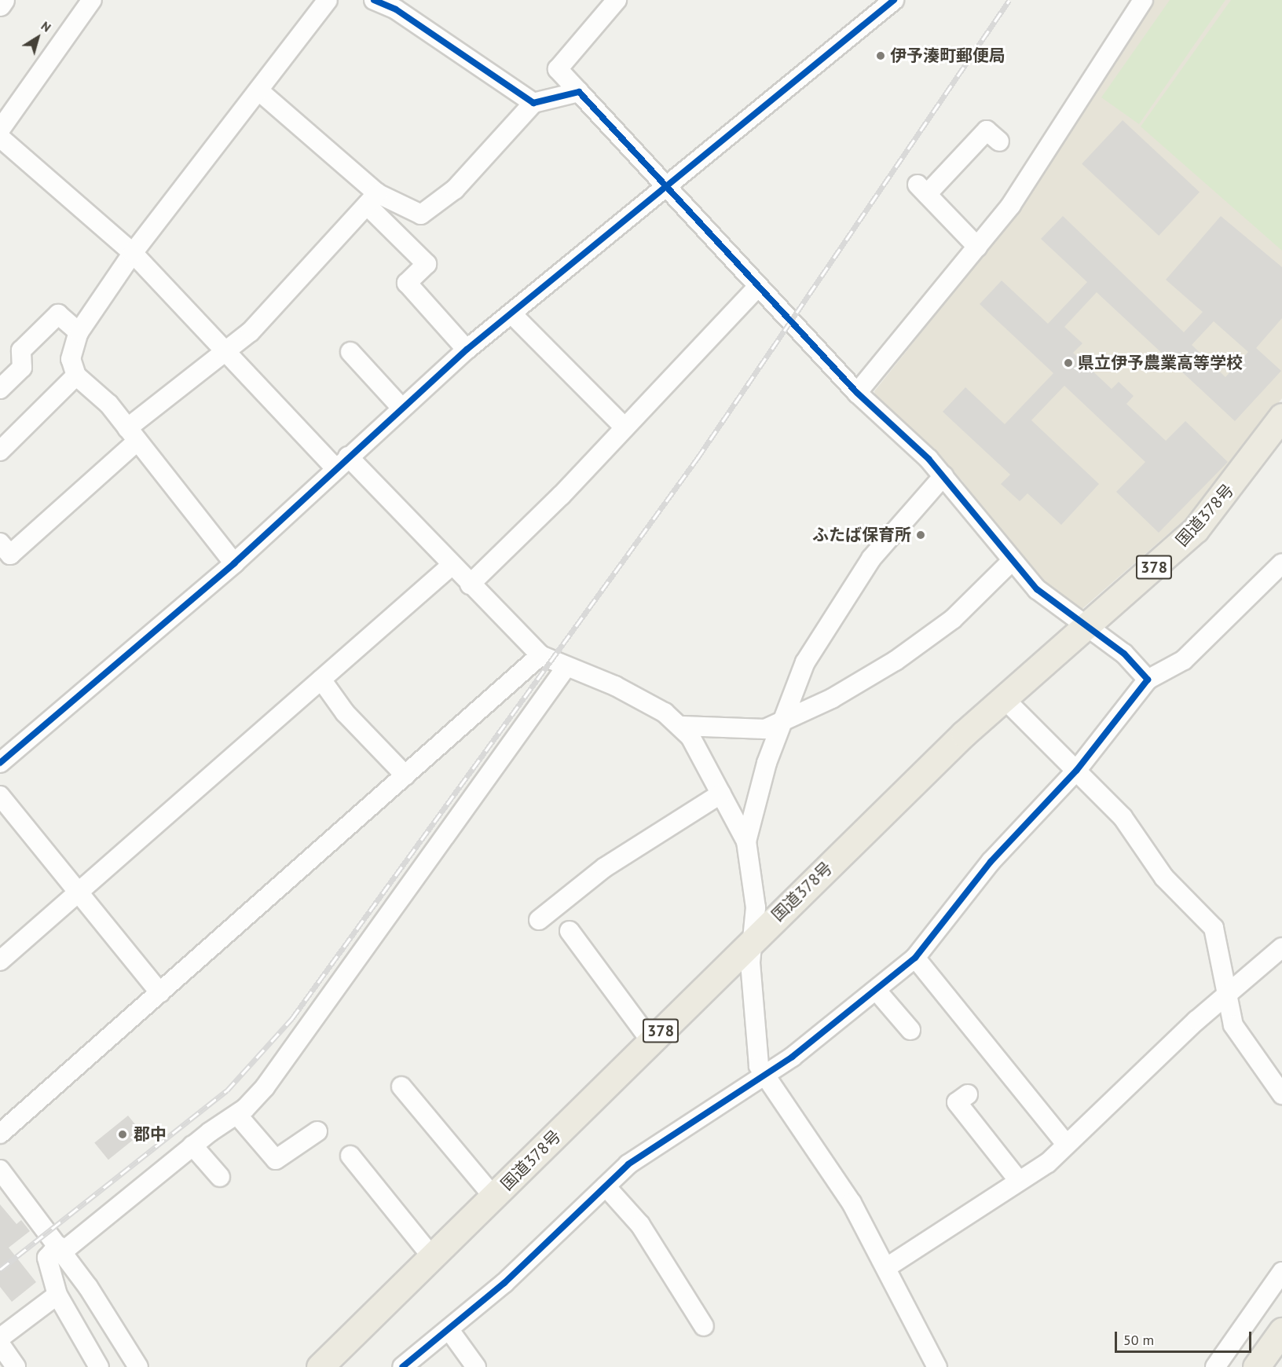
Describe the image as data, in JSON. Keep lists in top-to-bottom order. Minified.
{"streets":{"highway":["国道378号","378"]},"places":["伊予湊町郵便局","県立伊予農業高等学校","ふたば保育所","郡中"],"scale_bar":"50 m","north":"top right"}
